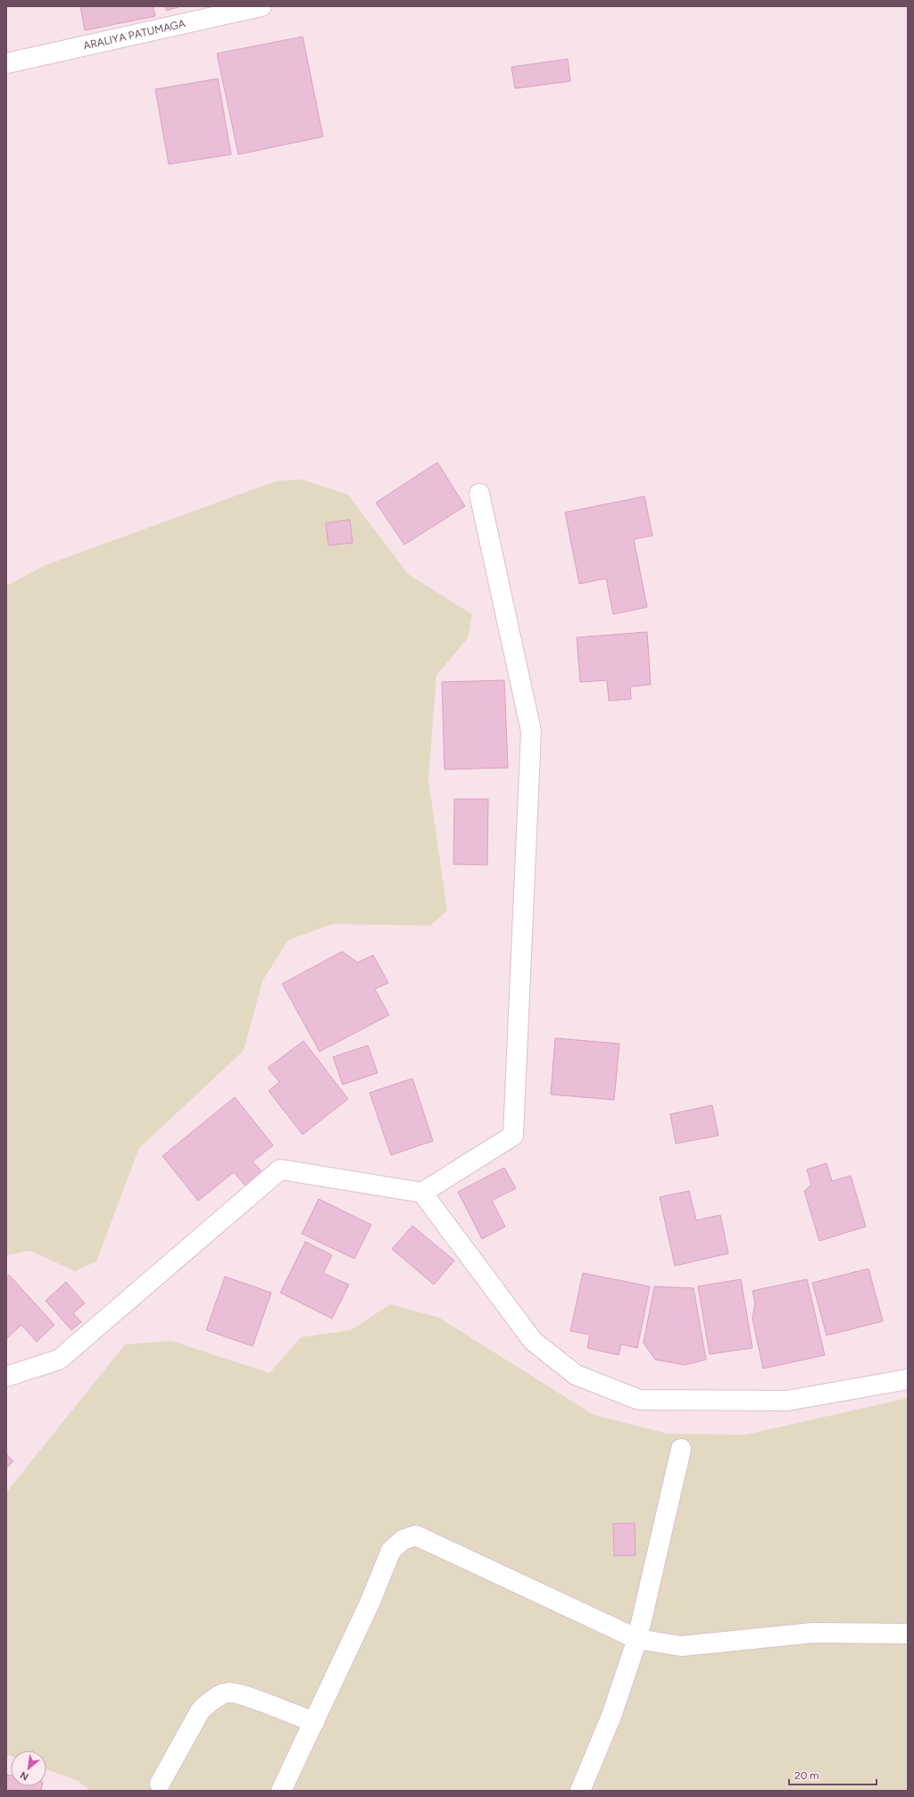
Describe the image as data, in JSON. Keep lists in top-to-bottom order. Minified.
{"streets":{"street":["ARALIYA PATUMAGA"]},"scale_bar":"20 m","north":"bottom left"}
